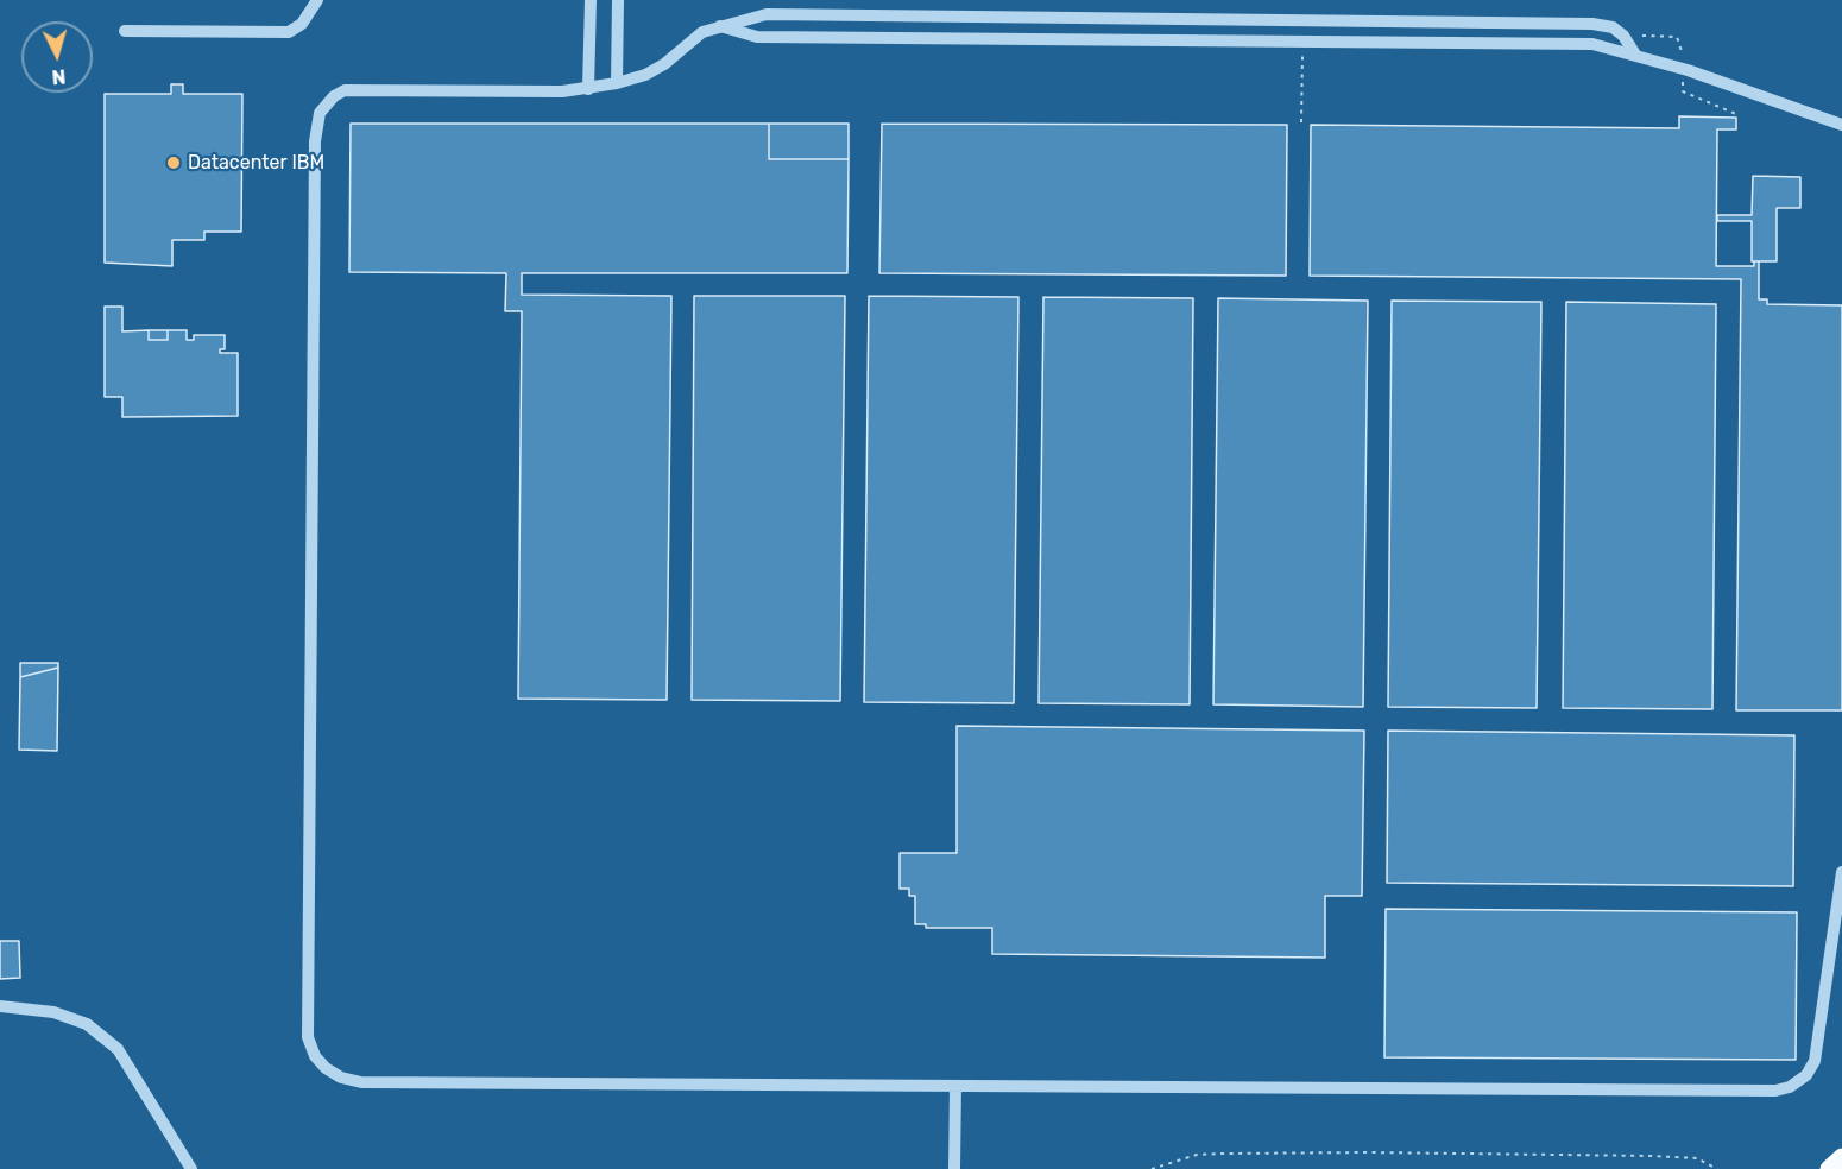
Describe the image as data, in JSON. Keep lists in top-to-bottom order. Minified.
{"places":["Datacenter IBM"],"north":"bottom"}
